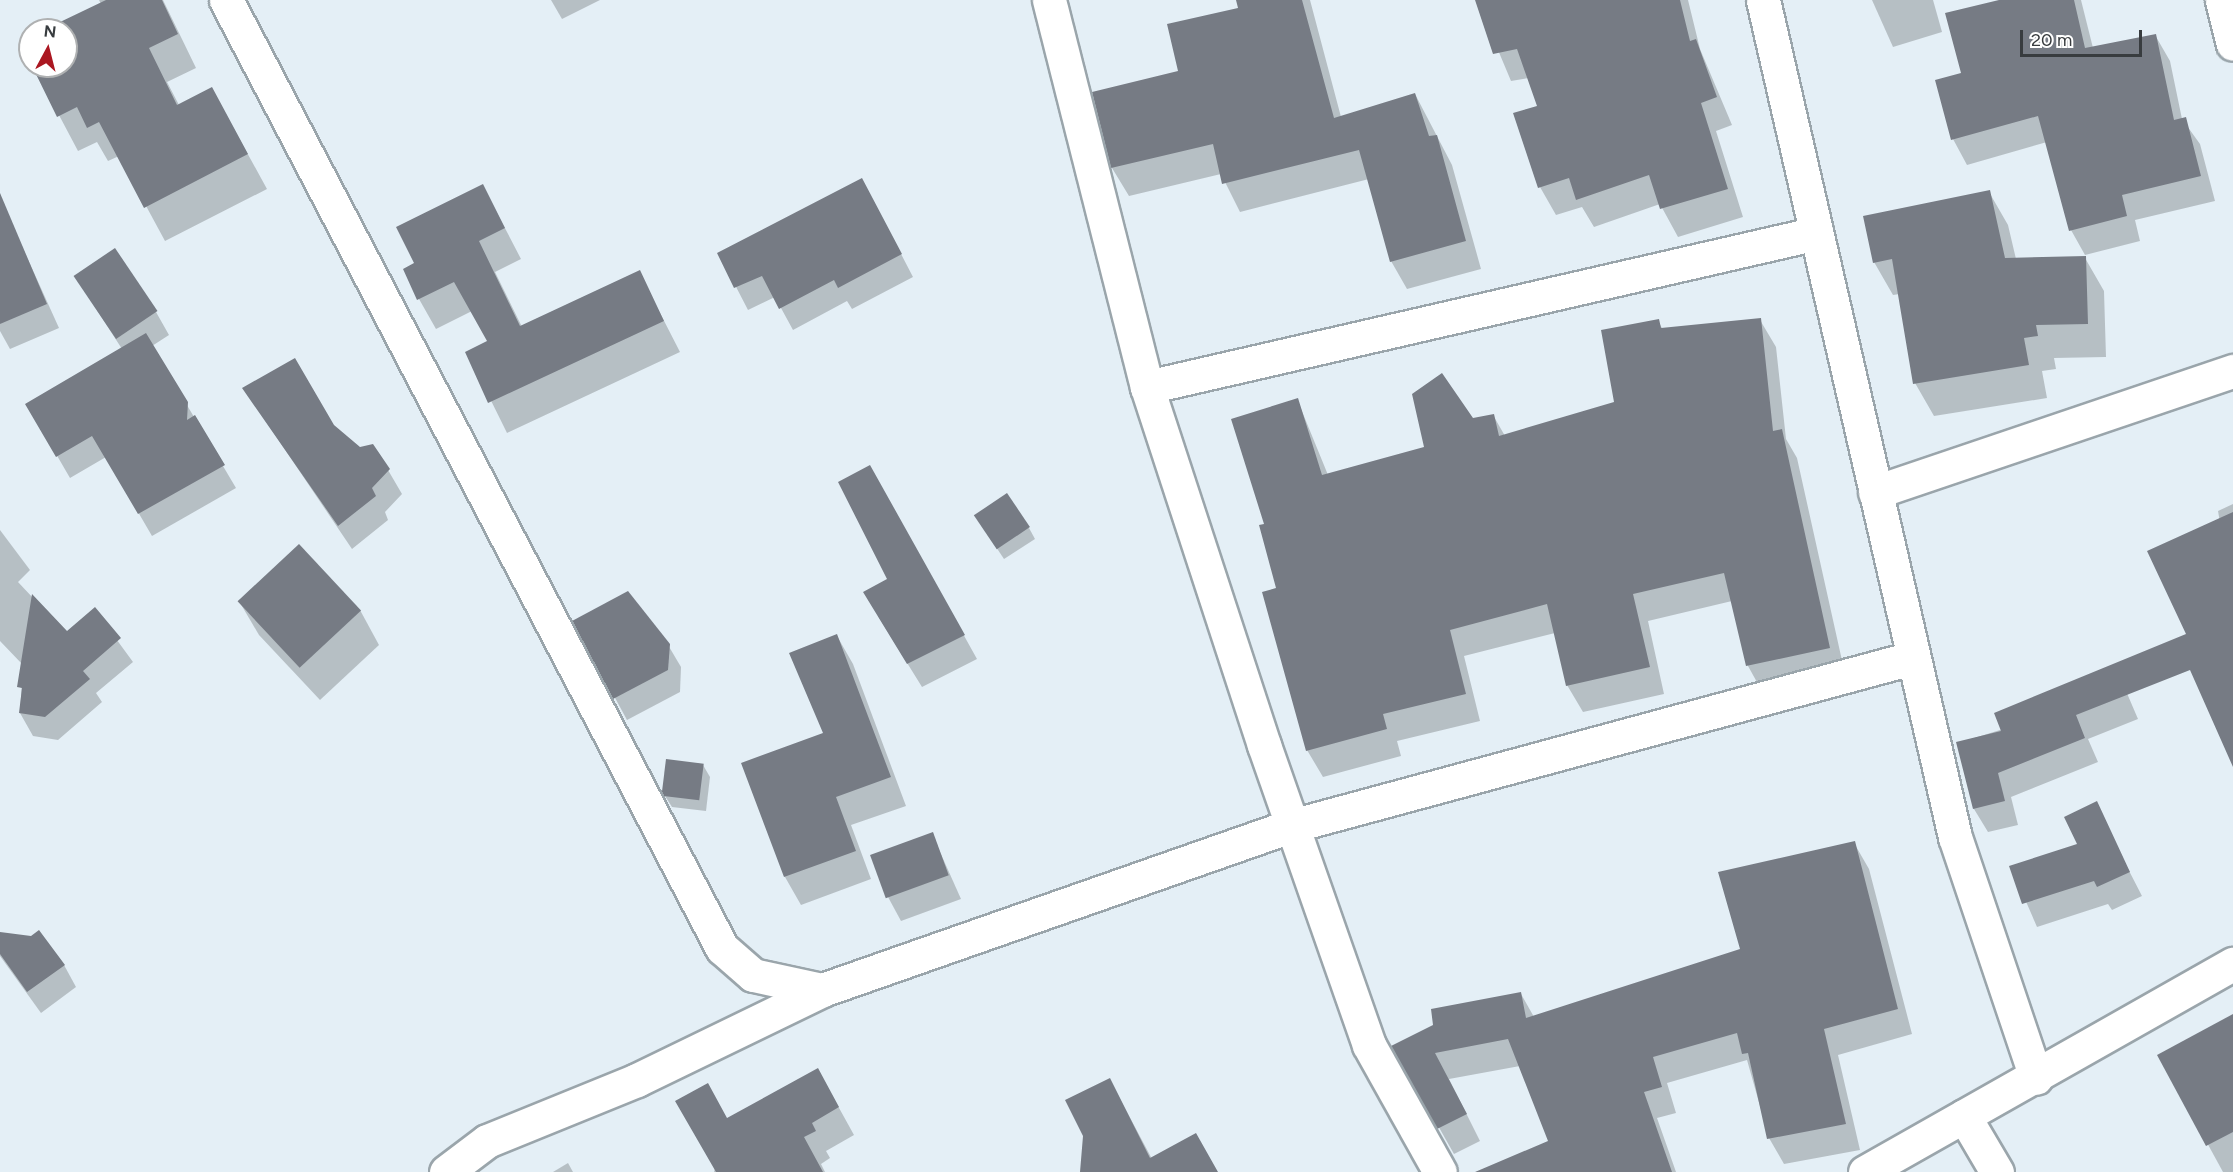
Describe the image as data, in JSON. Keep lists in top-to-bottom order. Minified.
{"scale_bar":"20 m","north":"top"}
